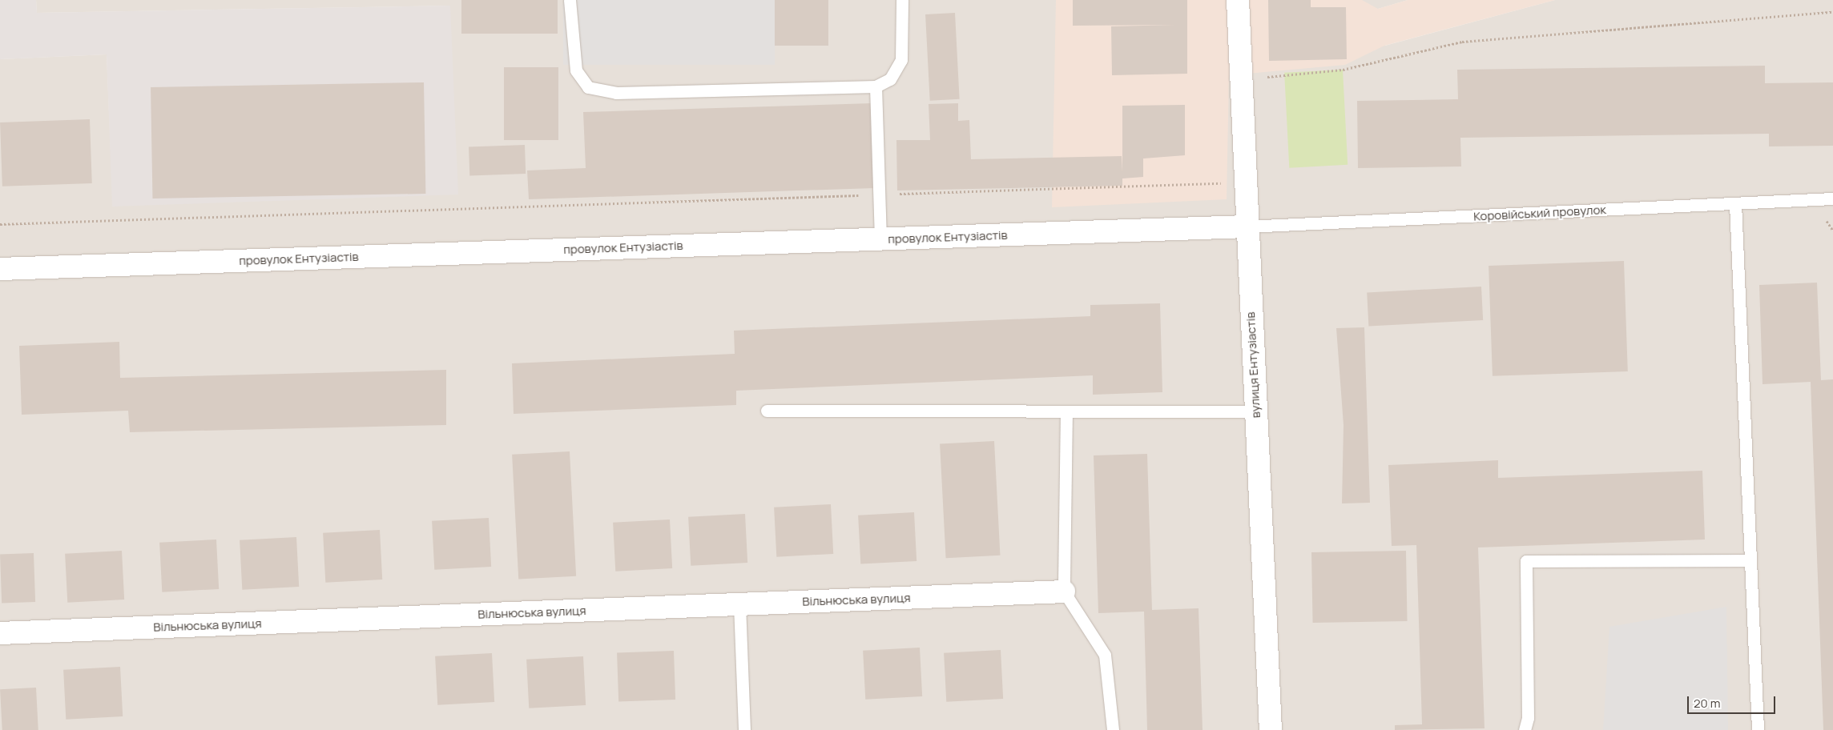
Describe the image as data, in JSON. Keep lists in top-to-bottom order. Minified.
{"streets":{"street":["провулок Ентузіастів","вулиця Ентузіастів","Вільнюська вулиця"],"lane":["Коровійський провулок"]},"crossings":[["Коровійський провулок","провулок Ентузіастів"],["Коровійський провулок","вулиця Ентузіастів"],["провулок Ентузіастів","вулиця Ентузіастів"]],"scale_bar":"20 m"}
